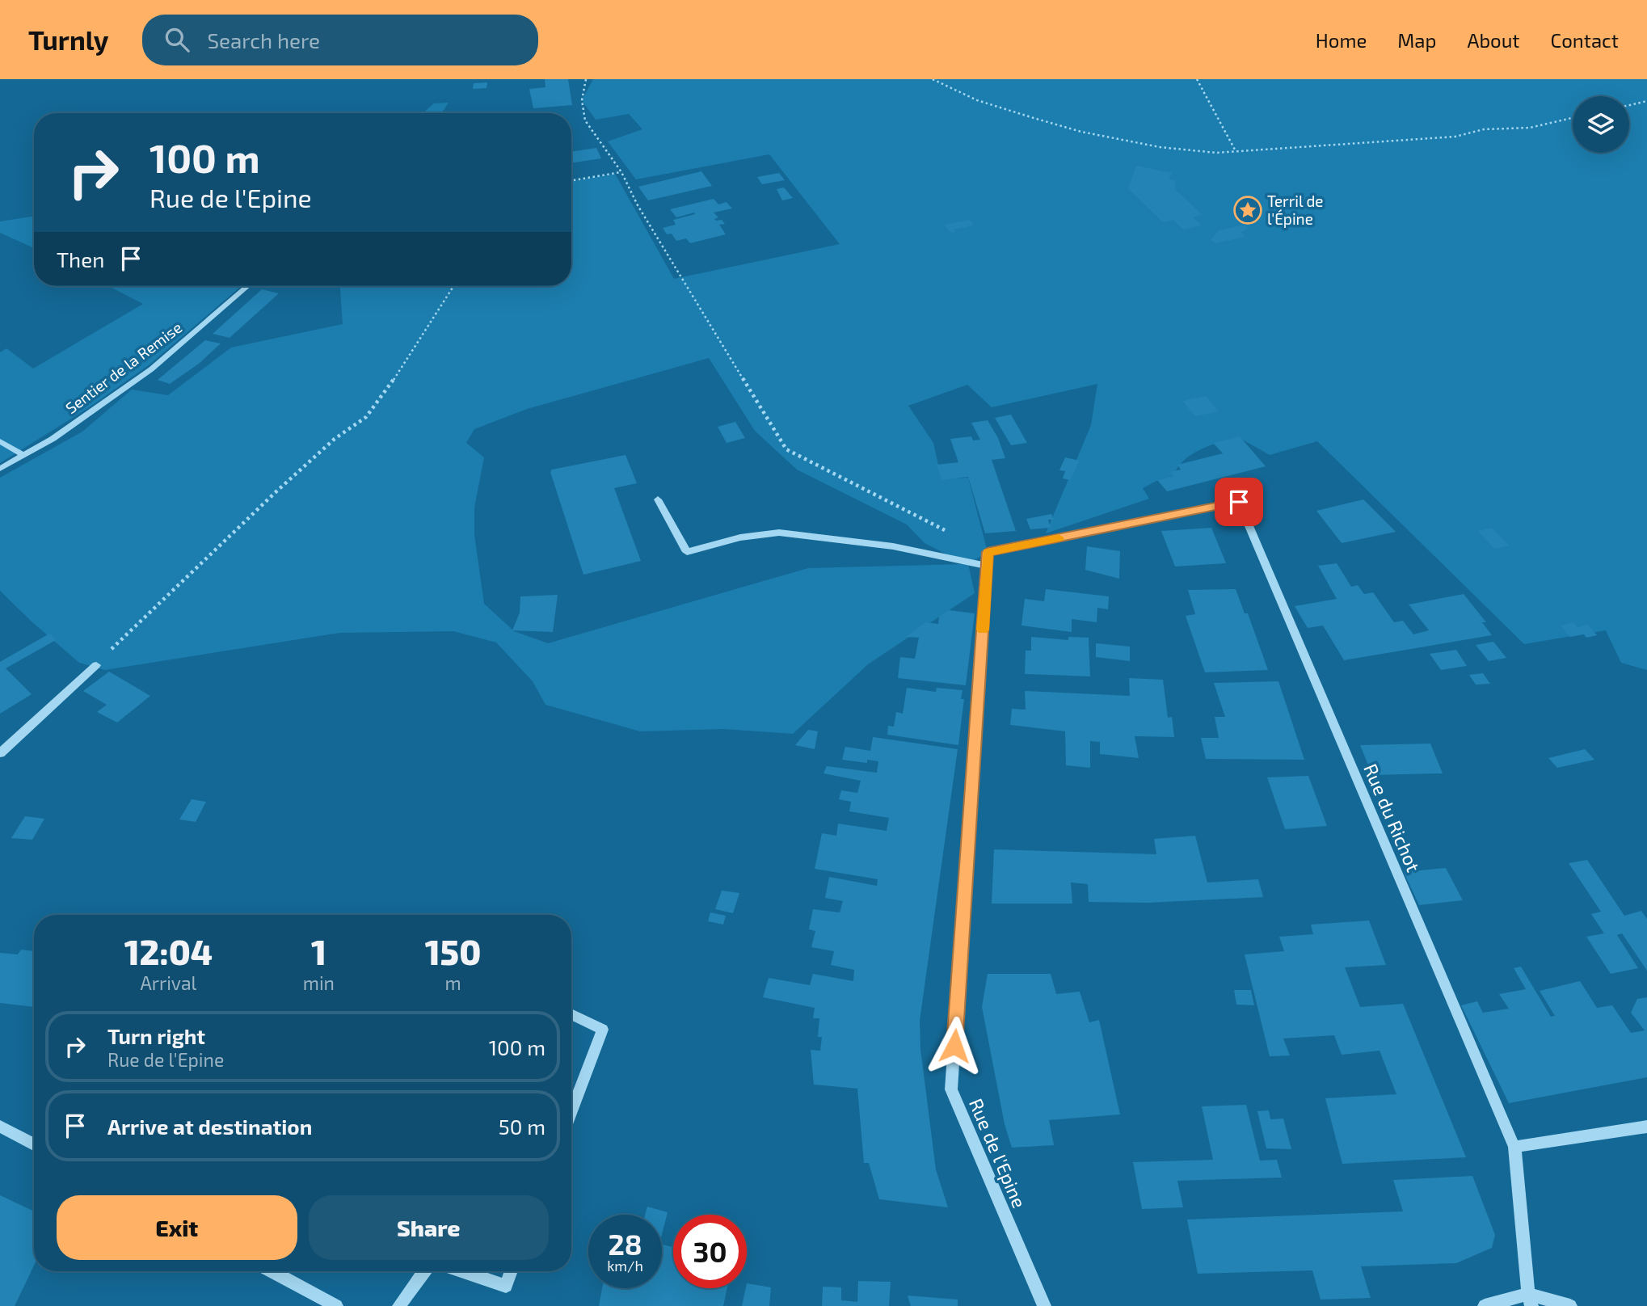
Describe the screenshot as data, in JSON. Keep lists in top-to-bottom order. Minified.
{"streets":{"street":["Sentier de la Remise","Rue du Richot","Rue de l'Epine"]},"crossings":[["Rue du Richot","Rue de l'Epine"]],"places":{"place":["Terril de l'Épine"]},"page":{"header":"Turnly","search":"Search here","nav":["Home","Map","About","Contact"],"turn":["100 m","Rue de l'Epine"],"then":"Then","eta":["12:04","Arrival","1","min","150","m"],"list":[{"name":"Turn right","note":"Rue de l'Epine","value":"100 m"},{"name":"Arrive at destination","value":"50 m"}],"buttons":["Exit","Share"],"speed":"28 km/h","limit":"30"}}
